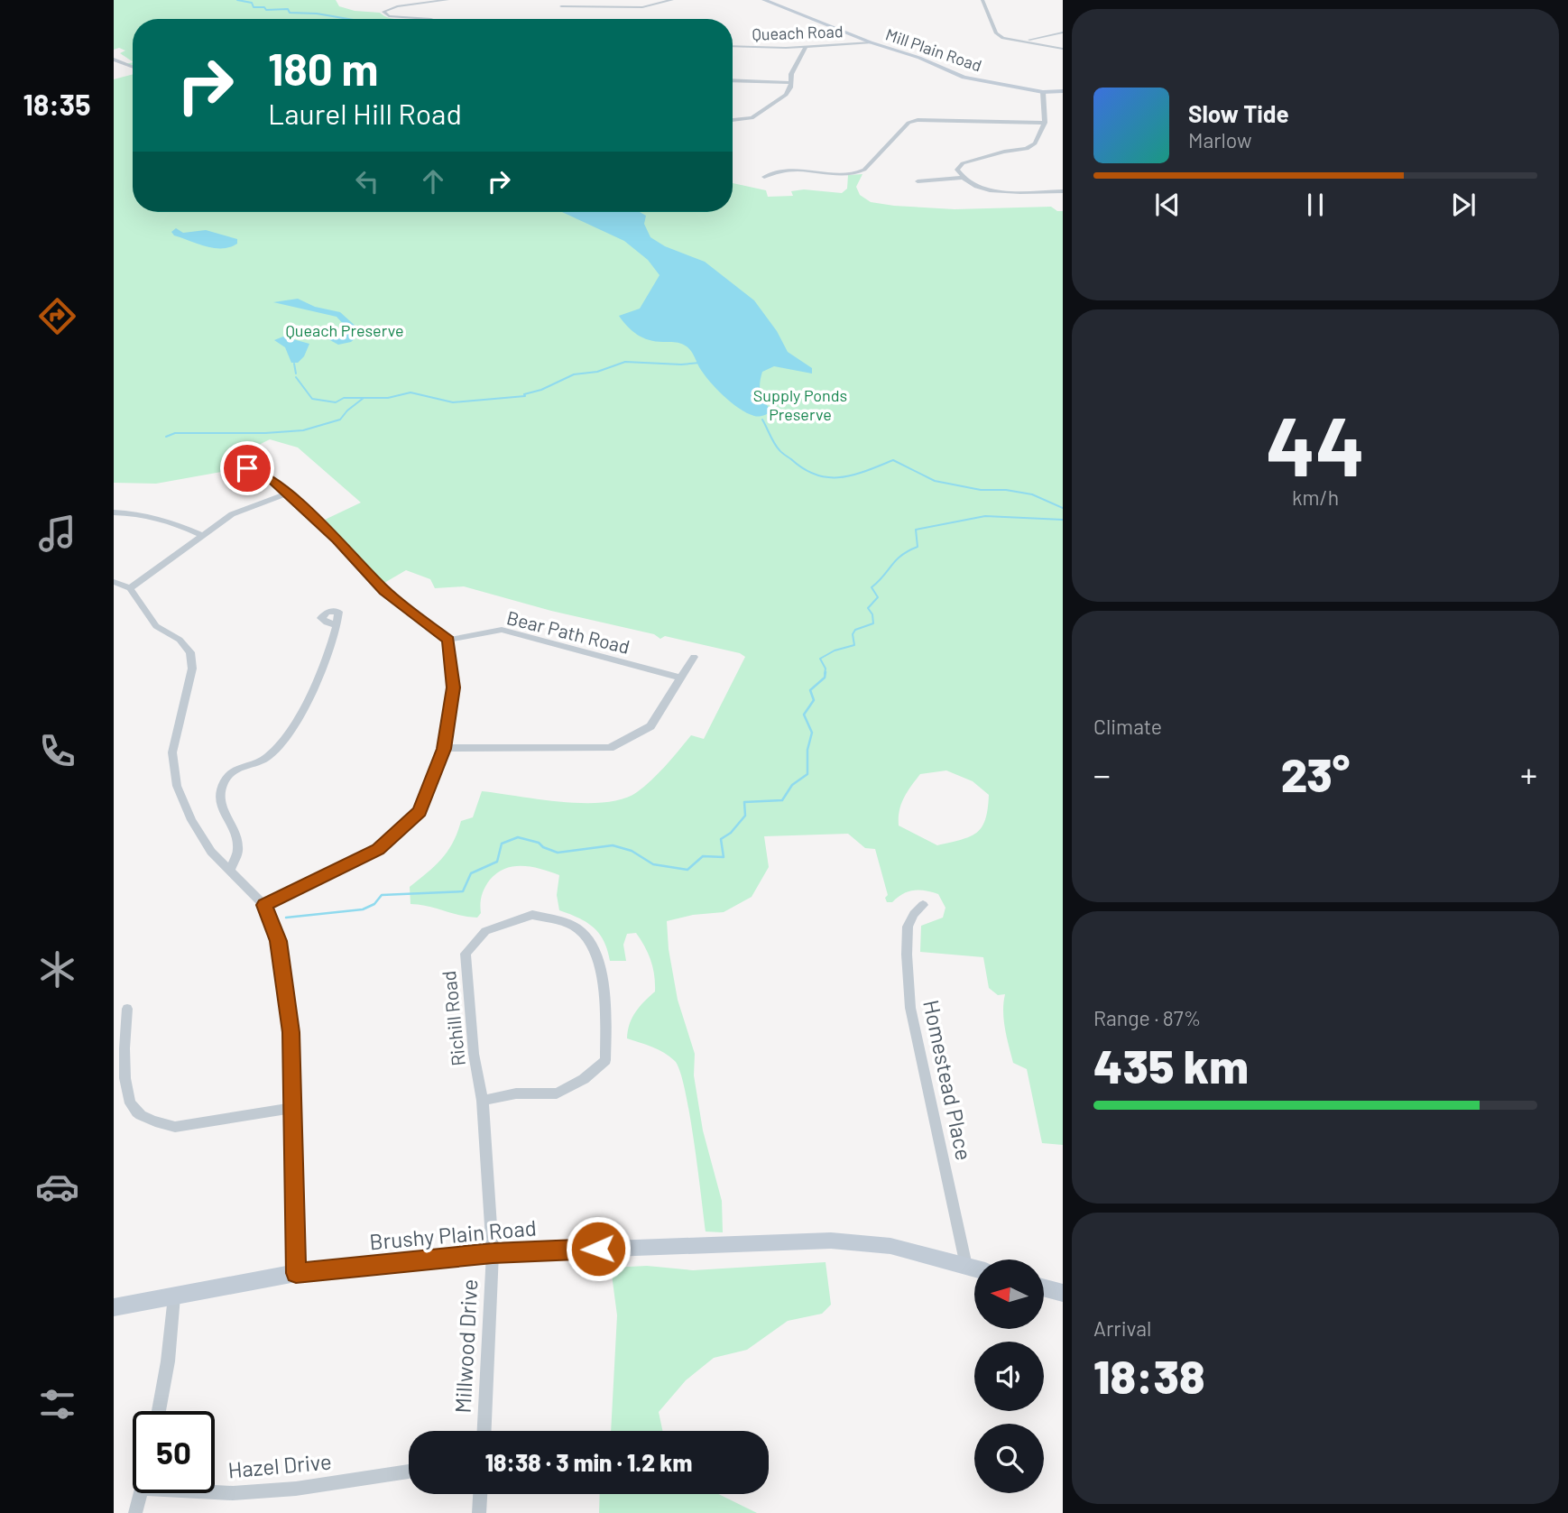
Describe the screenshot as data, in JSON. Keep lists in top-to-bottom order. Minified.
{"streets":{"street":["Queach Road","Mill Plain Road","Bear Path Road","Richill Road","Homestead Place","Brushy Plain Road","Millwood Drive","Hazel Drive"]},"crossings":[["Queach Road","Mill Plain Road"],["Richill Road","Brushy Plain Road"],["Richill Road","Millwood Drive"],["Homestead Place","Brushy Plain Road"],["Brushy Plain Road","Millwood Drive"]],"parks":["Queach Preserve","Supply Ponds Preserve"],"north":"left","page":{"tabs":"18:35","turn":["180 m","Laurel Hill Road"],"song":["Slow Tide","Marlow"],"tile":[["44","km/h"],"Climate",["Range · 87%","435 km"],["Arrival","18:38"]],"heat":["−","23°","+"],"limit":"50","trip":"18:38 · 3 min · 1.2 km"}}
